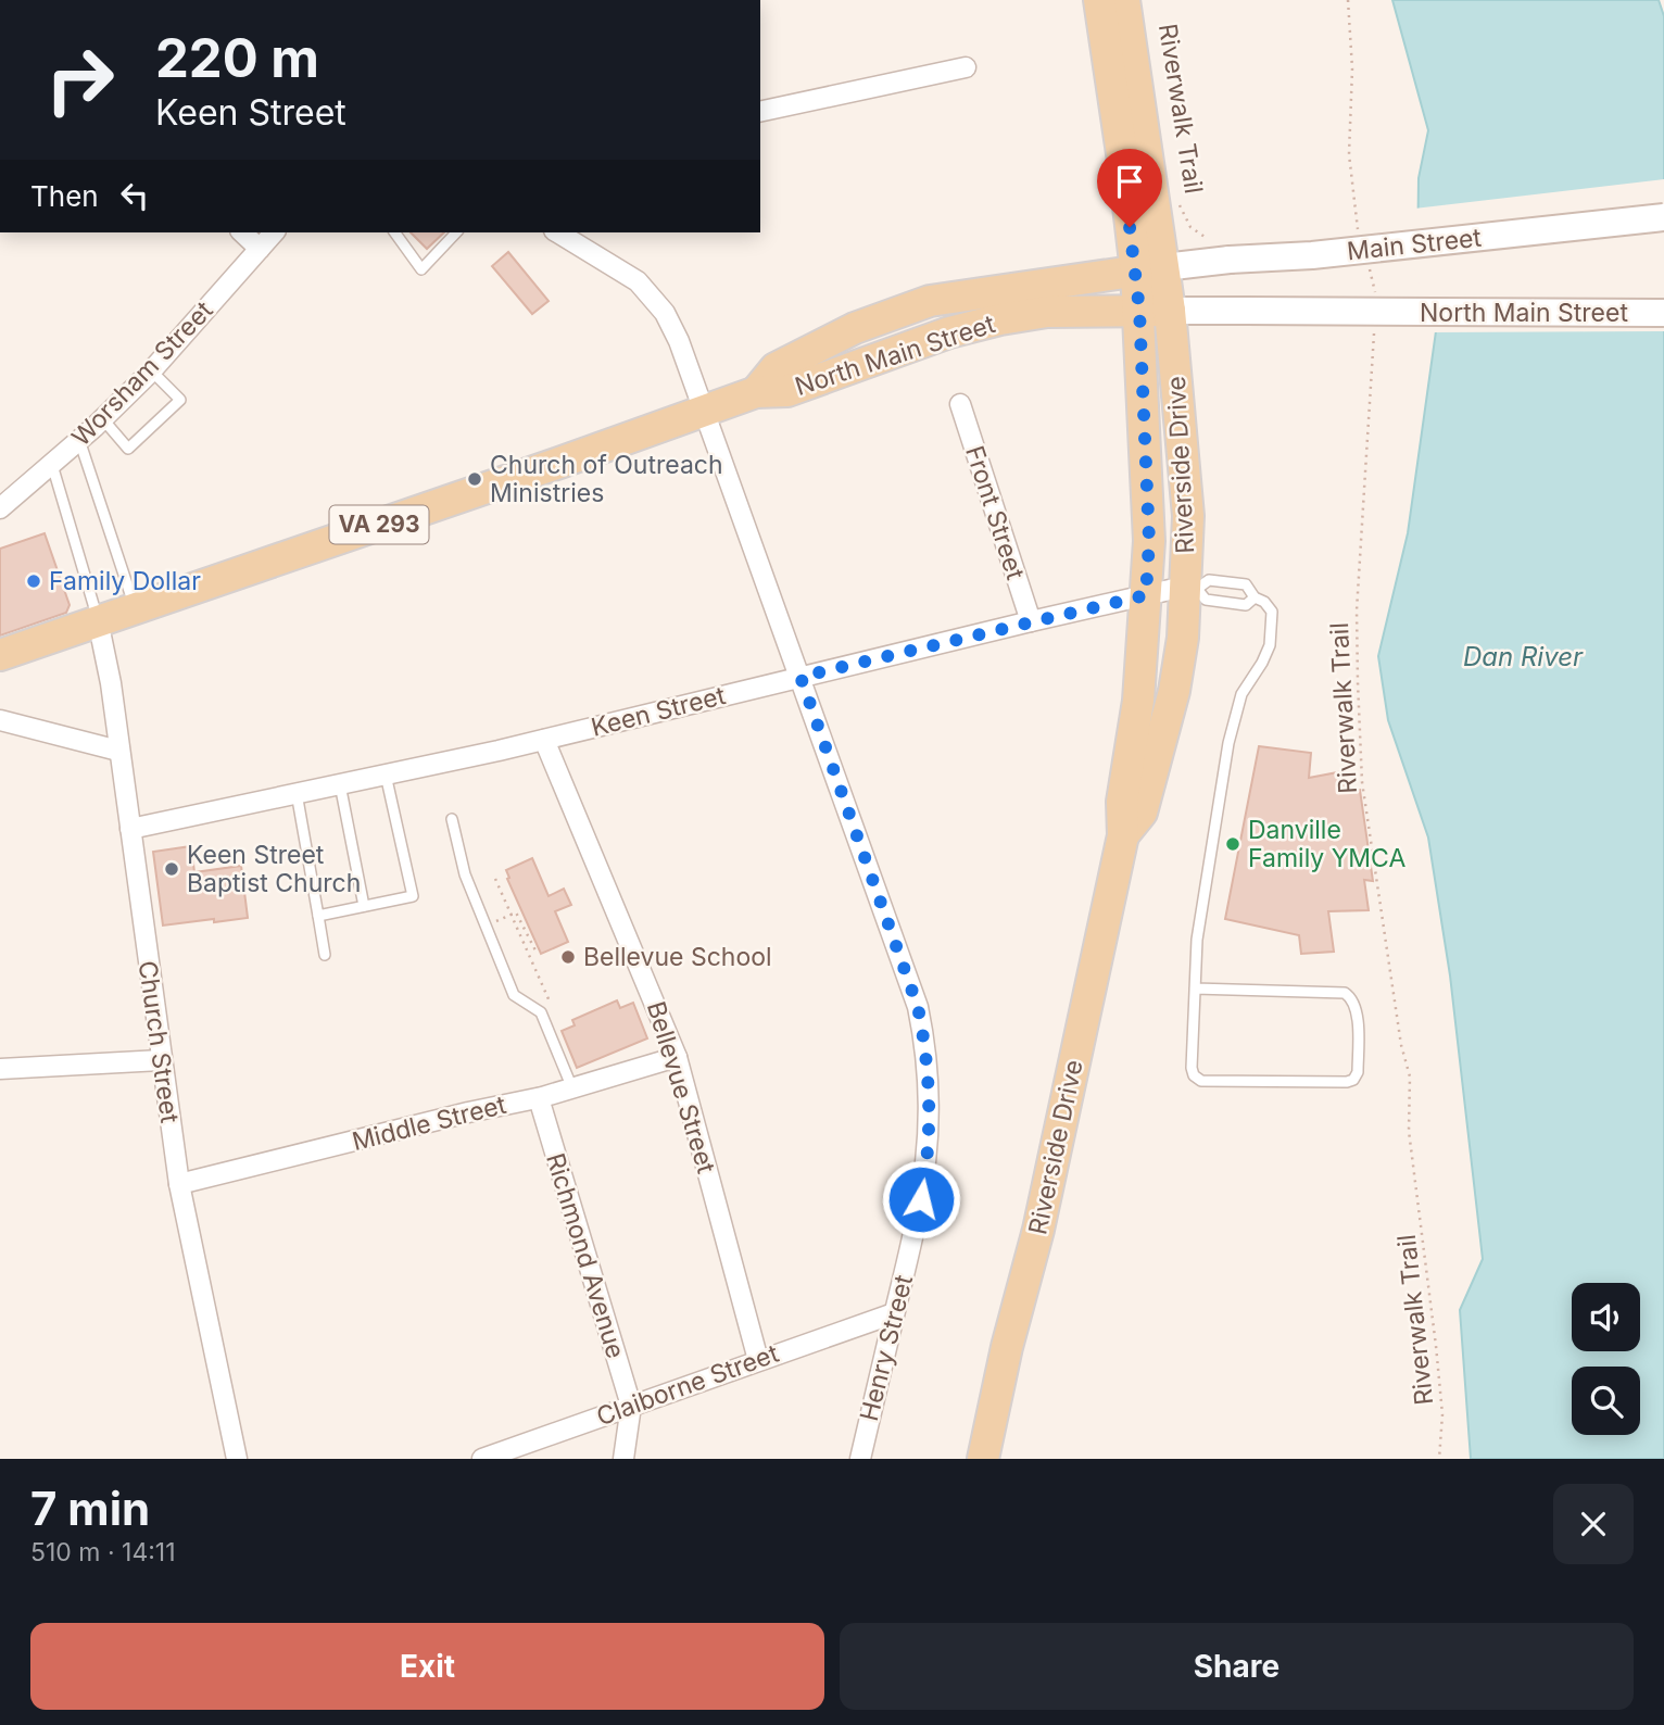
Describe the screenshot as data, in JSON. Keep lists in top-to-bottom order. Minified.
{"streets":{"main road":["Main Street","North Main Street","Riverside Drive","VA 293"],"street":["Worsham Street","Front Street","Keen Street","Church Street","Bellevue Street","Middle Street","Richmond Avenue","Henry Street","Claiborne Street"],"path":["Riverwalk Trail"]},"crossings":[["Riverwalk Trail","Main Street"],["Main Street","North Main Street"],["Main Street","Riverside Drive"],["North Main Street","Riverside Drive"],["North Main Street","Church Street"],["North Main Street","Henry Street"],["Riverside Drive","Keen Street"],["Front Street","Keen Street"],["Keen Street","Church Street"],["Keen Street","Bellevue Street"],["Keen Street","Henry Street"],["Church Street","Middle Street"],["Bellevue Street","Middle Street"],["Bellevue Street","Claiborne Street"],["Middle Street","Richmond Avenue"],["Richmond Avenue","Claiborne Street"],["Henry Street","Claiborne Street"]],"water":["Dan River"],"places":["Church of Outreach Ministries","Family Dollar","Danville Family YMCA","Keen Street Baptist Church","Bellevue School"],"page":{"turn":["220 m","Keen Street"],"then":"Then","heading":["7 min","510 m · 14:11"],"buttons":["Exit","Share"]}}
